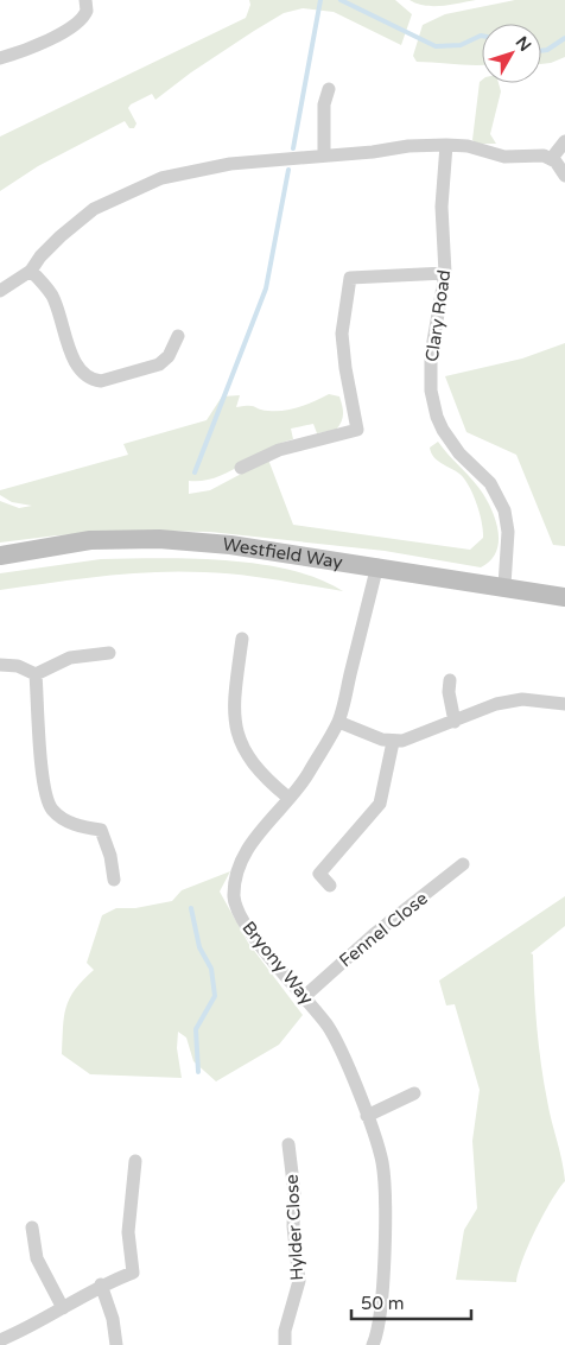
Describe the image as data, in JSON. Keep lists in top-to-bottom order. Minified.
{"streets":{"main road":["Westfield Way"],"street":["Clary Road","Fennel Close","Bryony Way","Hylder Close"]},"crossings":[["Clary Road","Westfield Way"],["Westfield Way","Bryony Way"],["Fennel Close","Bryony Way"]],"scale_bar":"50 m","north":"top right"}
